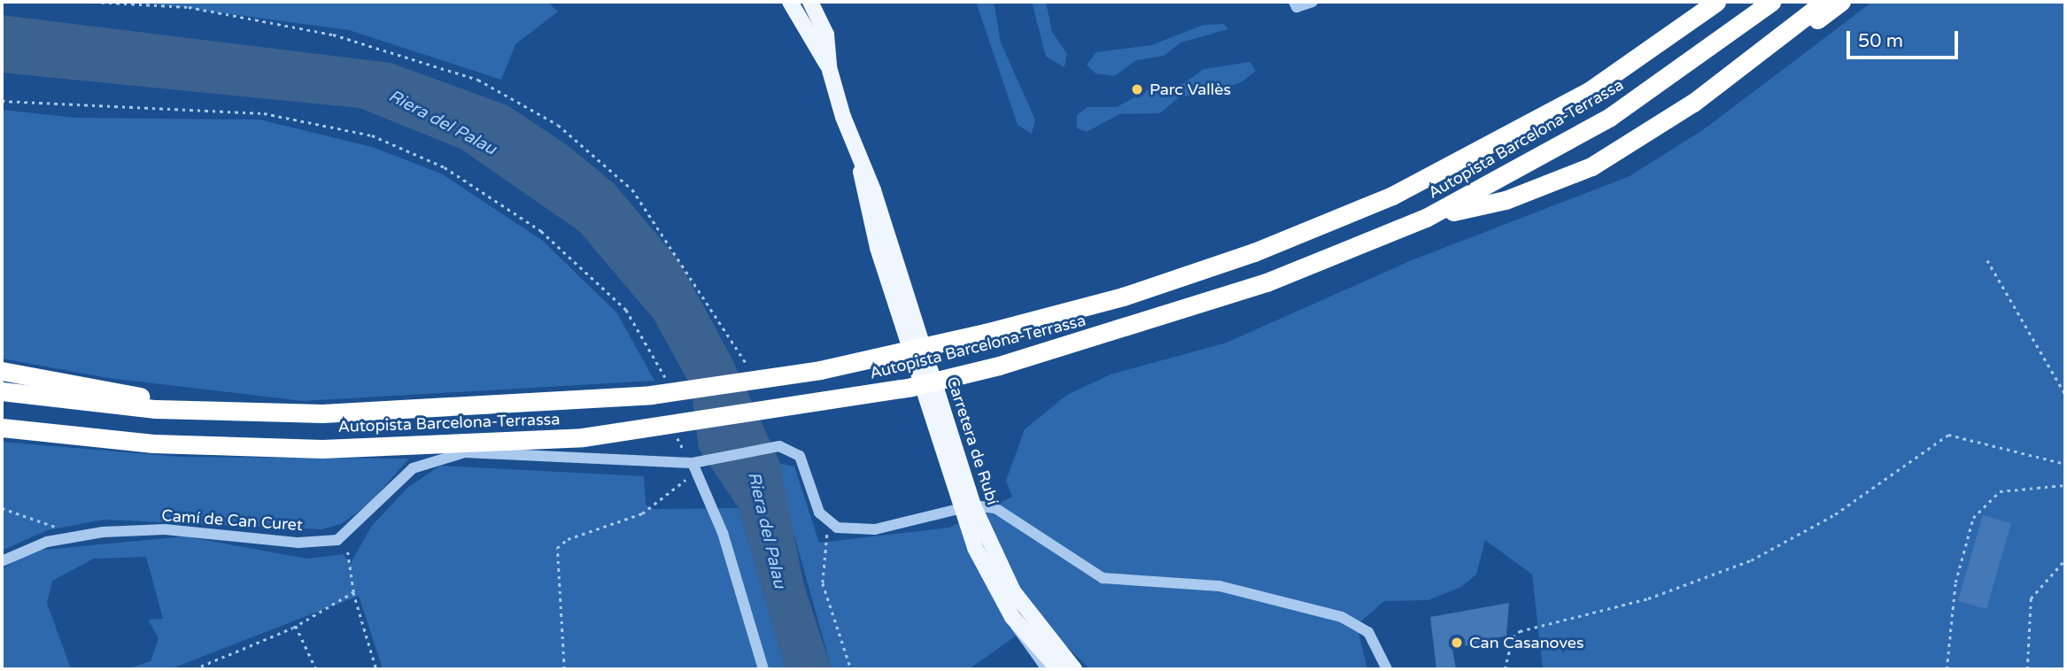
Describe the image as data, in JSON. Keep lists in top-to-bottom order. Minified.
{"streets":{"highway":["Autopista Barcelona-Terrassa"],"main road":["Carretera de Rubí"],"street":["Camí de Can Curet"]},"water":["Riera del Palau"],"places":["Parc Vallès","Can Casanoves"],"scale_bar":"50 m"}
